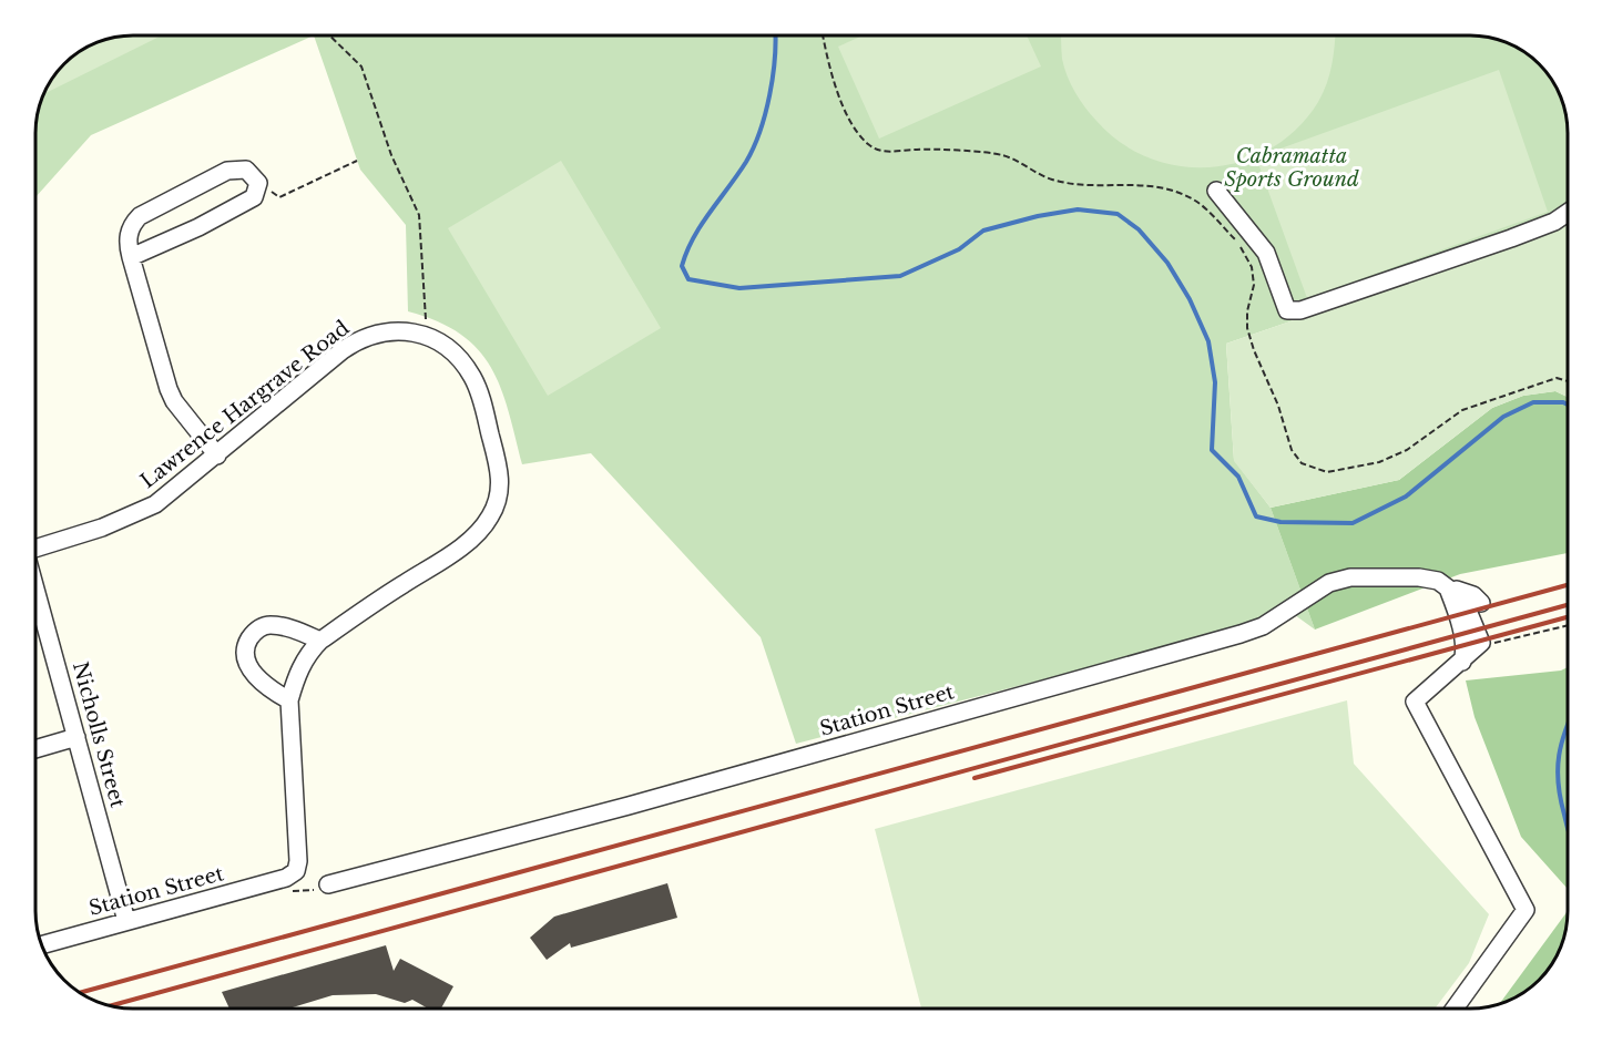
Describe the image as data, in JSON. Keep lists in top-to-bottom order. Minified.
{"streets":{"street":["Lawrence Hargrave Road","Station Street","Nicholls Street"]},"crossings":[["Lawrence Hargrave Road","Station Street"],["Station Street","Nicholls Street"]],"parks":["Cabramatta Sports Ground"]}
